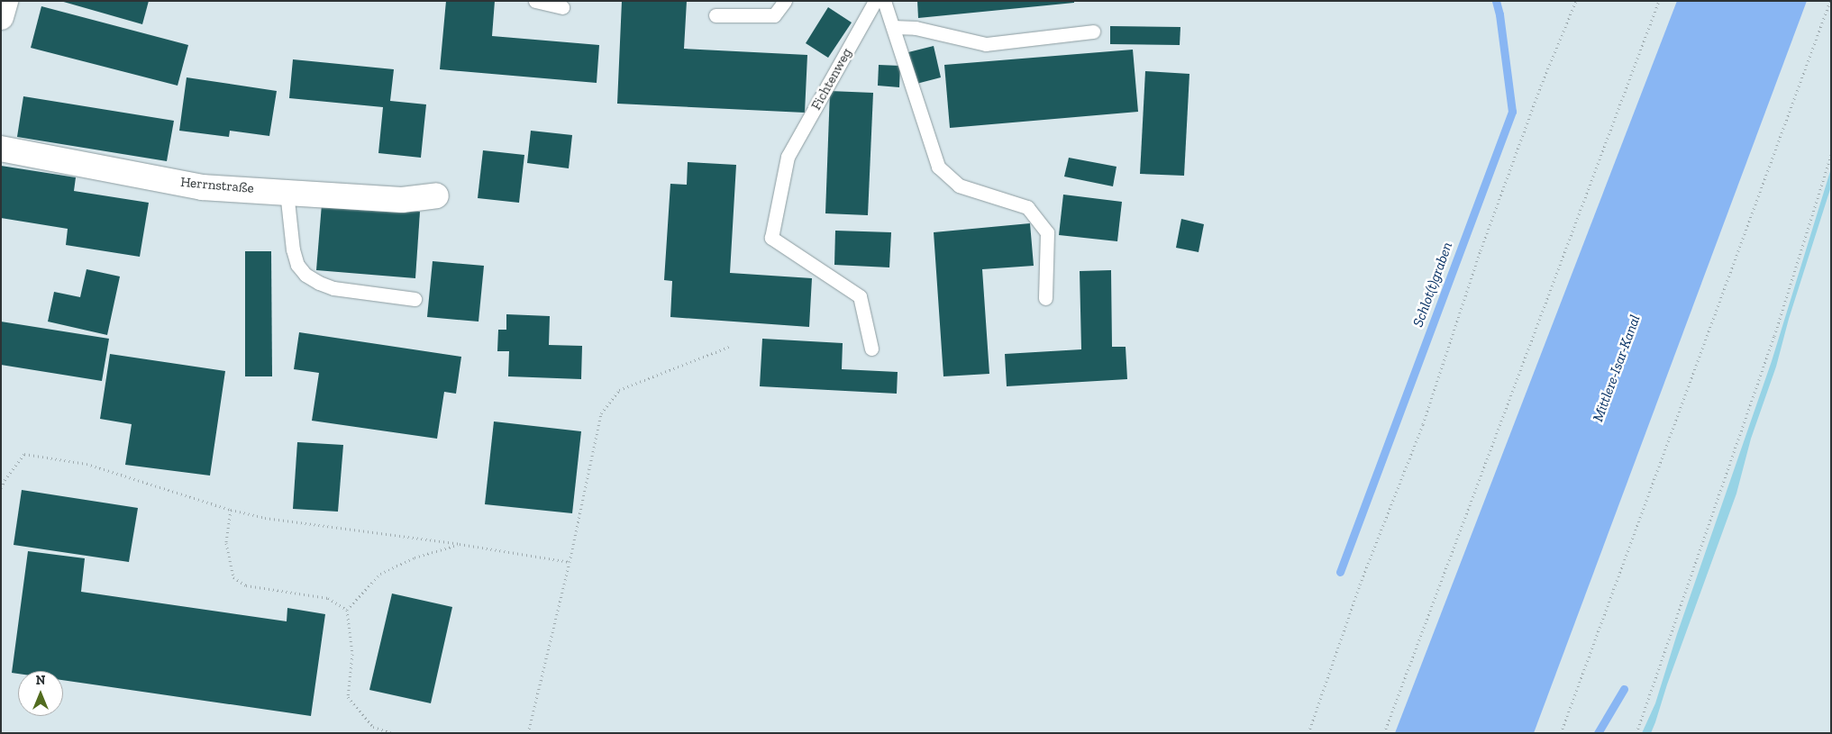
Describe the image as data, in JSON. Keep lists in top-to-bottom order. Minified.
{"streets":{"street":["Herrnstraße"],"lane":["Fichtenweg"]},"water":["Schlot(t)graben","Mittlere-Isar-Kanal"],"north":"top"}
